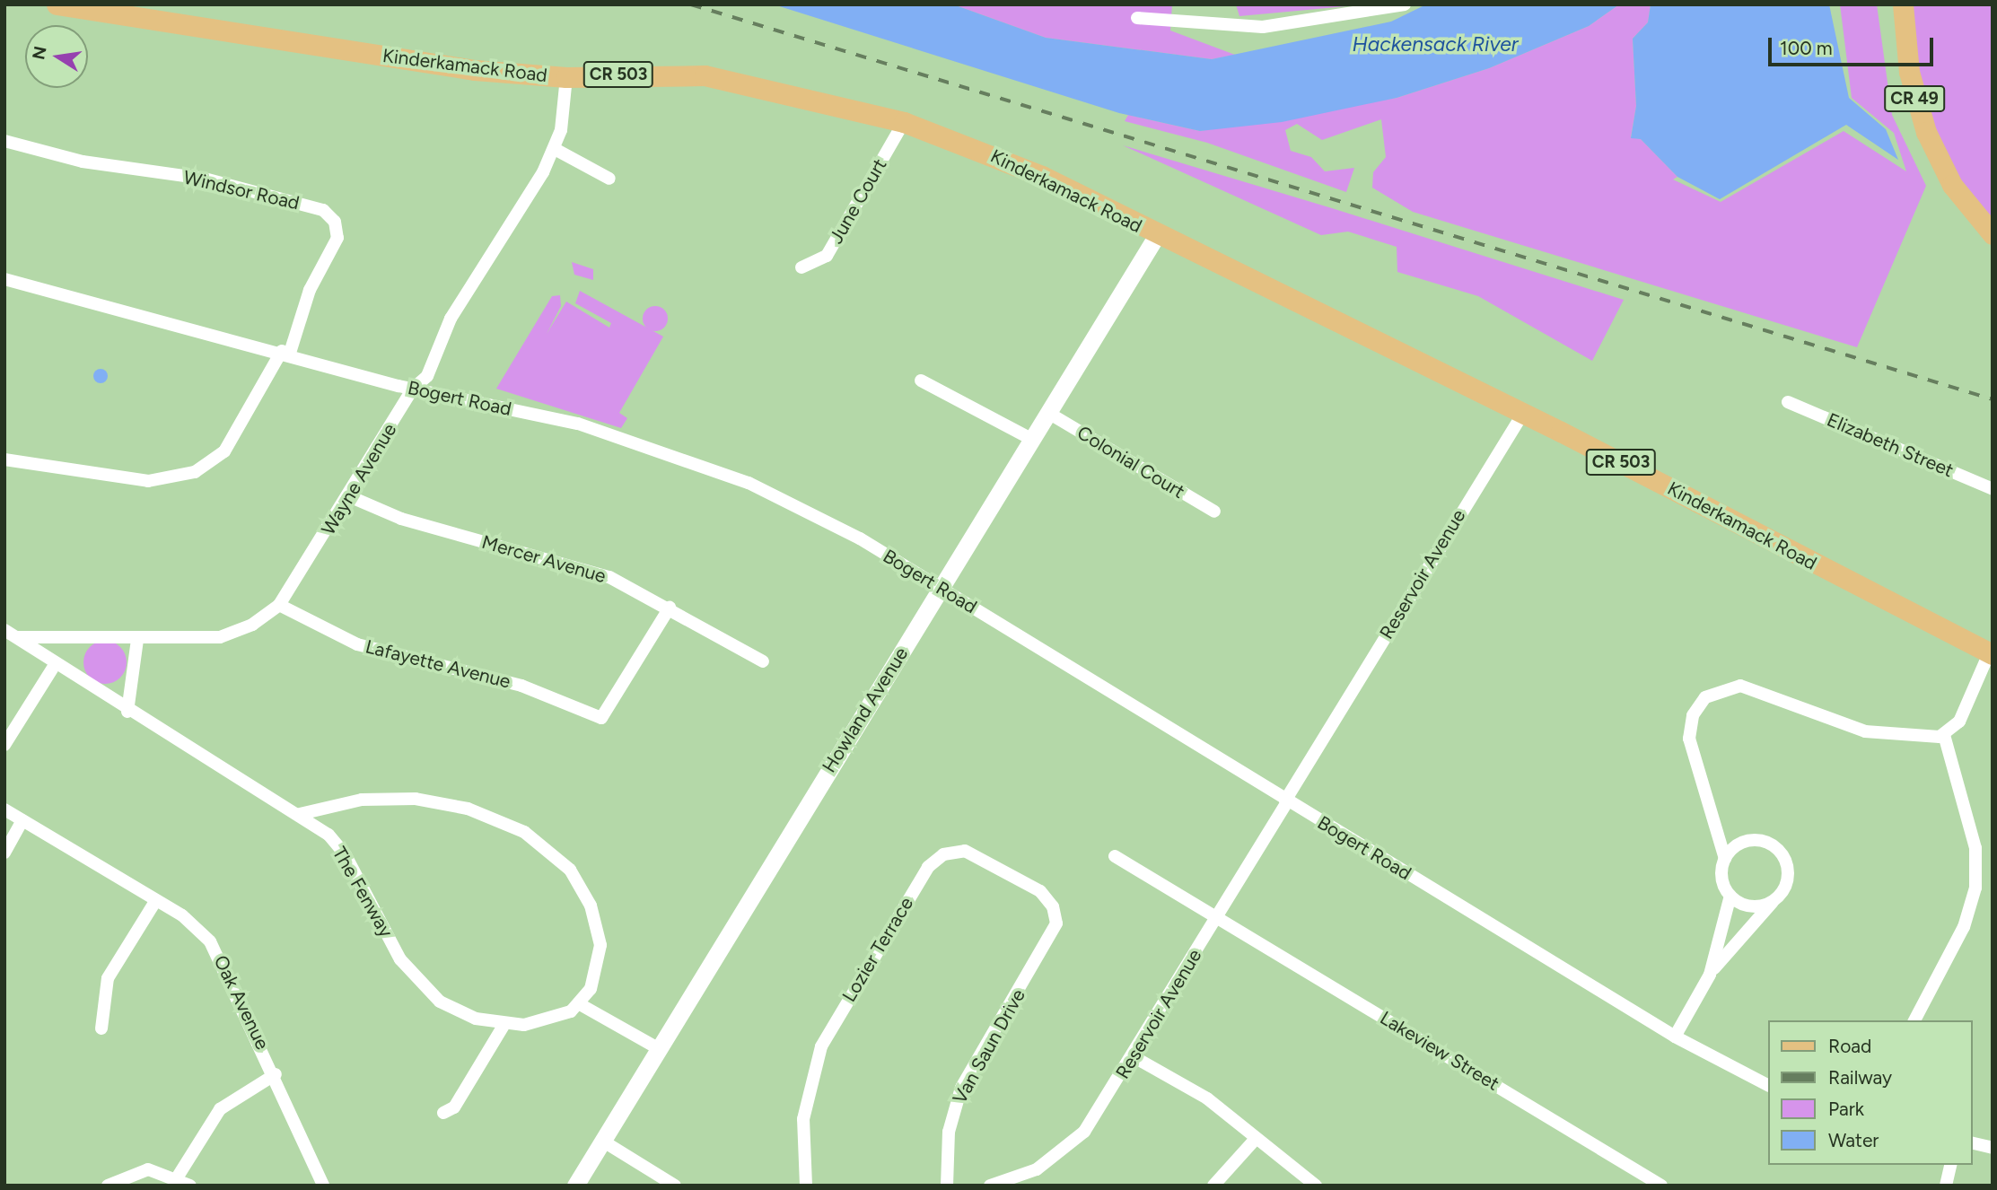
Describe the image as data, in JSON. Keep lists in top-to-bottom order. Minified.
{"streets":{"main road":["Kinderkamack Road","CR 503","CR 49"],"street":["Windsor Road","June Court","Bogert Road","Elizabeth Street","Colonial Court","Wayne Avenue","Mercer Avenue","Reservoir Avenue","Lafayette Avenue","Howland Avenue","The Fenway","Lozier Terrace","Oak Avenue","Van Saun Drive","Lakeview Street"]},"crossings":[["Kinderkamack Road","June Court"],["Kinderkamack Road","Wayne Avenue"],["Kinderkamack Road","Reservoir Avenue"],["Kinderkamack Road","Howland Avenue"],["Windsor Road","Bogert Road"],["Bogert Road","Wayne Avenue"],["Bogert Road","Reservoir Avenue"],["Bogert Road","Howland Avenue"],["Colonial Court","Howland Avenue"],["Wayne Avenue","Mercer Avenue"],["Wayne Avenue","Lafayette Avenue"],["Wayne Avenue","The Fenway"],["Mercer Avenue","Lafayette Avenue"],["Reservoir Avenue","Lakeview Street"],["Lozier Terrace","Van Saun Drive"]],"water":["Hackensack River"],"legend":["Road","Railway","Park","Water"],"scale_bar":"100 m","north":"left"}
